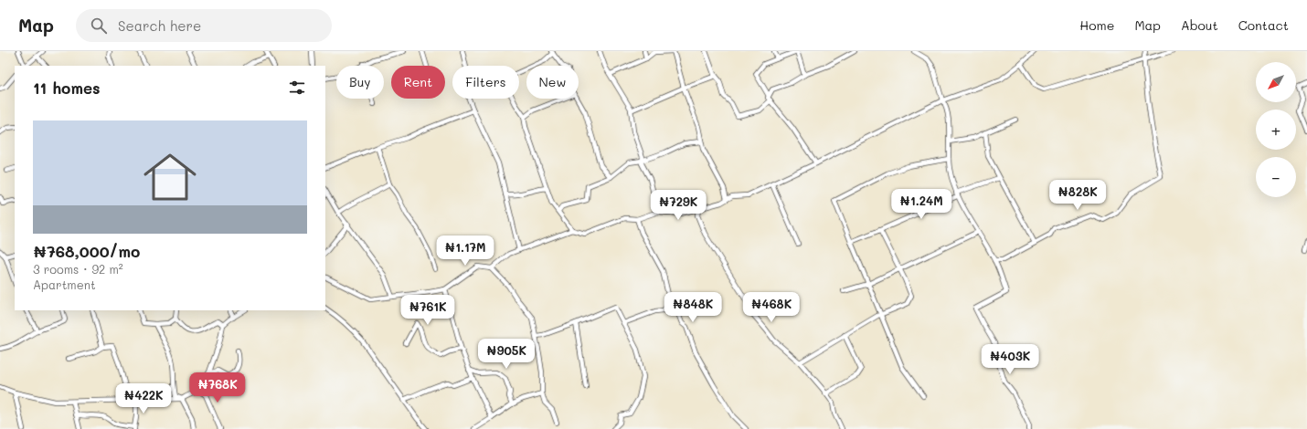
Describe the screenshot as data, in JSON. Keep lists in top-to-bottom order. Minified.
{"north":"bottom left","page":{"header":"Map","search":"Search here","nav":["Home","Map","About","Contact"],"map_buttons":["+","−"],"chip":["Buy","Rent","Filters","New"],"heading":"11 homes","list":[{"name":"₦768,000/mo","note":"3 rooms · 92 m² · Apartment"}],"price":["₦828K","₦1.24M","₦729K","₦1.17M","₦848K","₦468K","₦761K","₦905K","₦403K","₦768K","₦422K"]}}
